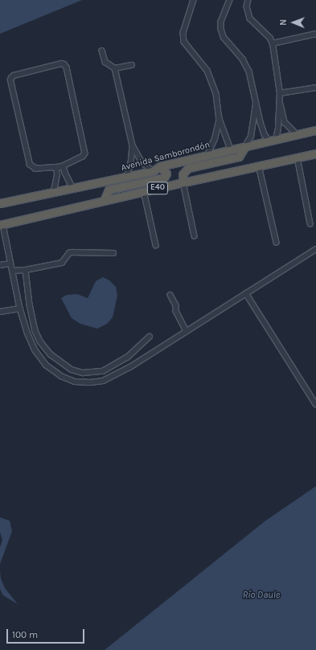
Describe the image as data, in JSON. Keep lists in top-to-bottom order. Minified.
{"streets":{"highway":["Avenida Samborondón","E40"]},"water":["Río Daule"],"scale_bar":"100 m","north":"left"}
